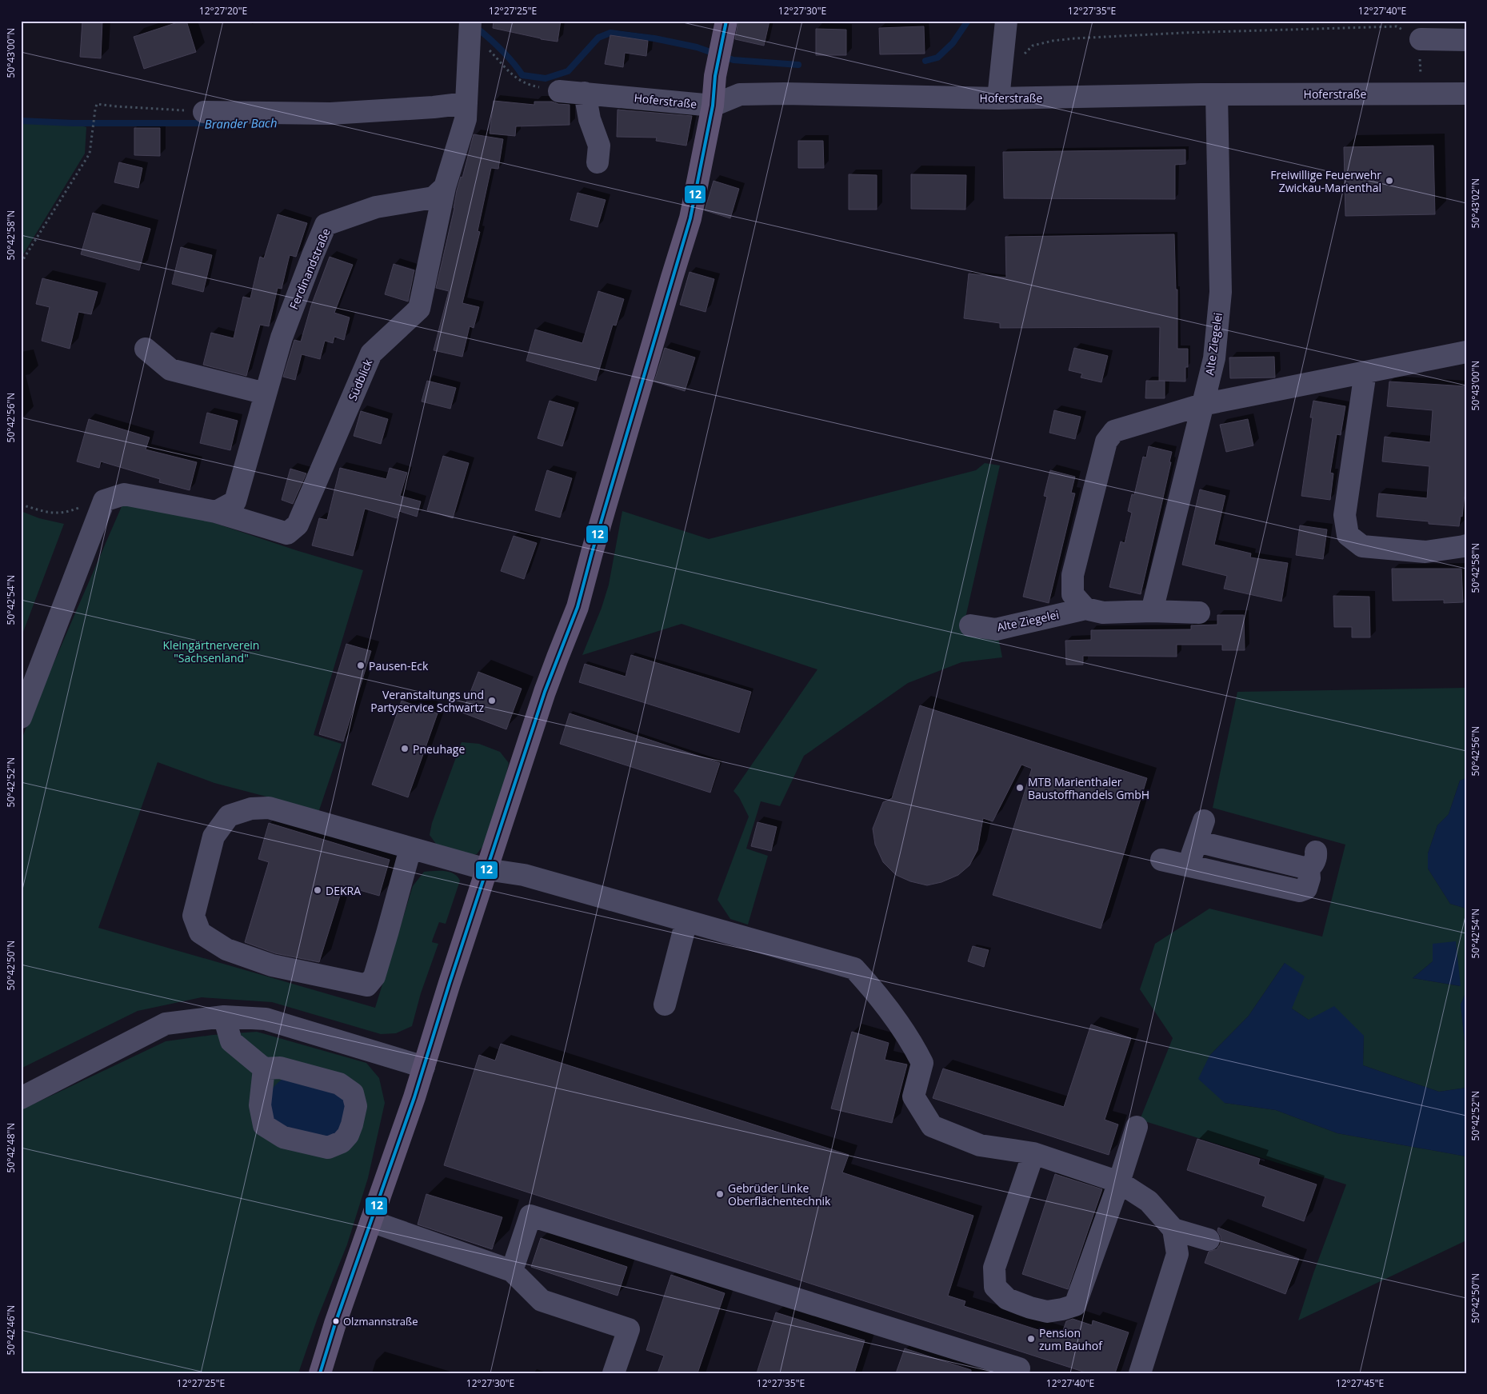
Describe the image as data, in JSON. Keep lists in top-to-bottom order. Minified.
{"streets":{"street":["Hoferstraße","Ferdinandstraße","Alte Ziegelei","Südblick"]},"crossings":[["Hoferstraße","Alte Ziegelei"],["Ferdinandstraße","Südblick"]],"water":["Brander Bach"],"parks":["Kleingärtnerverein \"Sachsenland\""],"places":["Freiwillige Feuerwehr Zwickau-Marienthal","Pausen-Eck","Veranstaltungs und Partyservice Schwartz","Pneuhage","MTB Marienthaler Baustoffhandels GmbH","DEKRA","Gebrüder Linke Oberflächentechnik","Olzmannstraße","Pension zum Bauhof"],"lines":["transit line 12"],"coordinates":["12°27'20\"E","12°27'25\"E","12°27'30\"E","12°27'35\"E","12°27'40\"E","50°43'00\"N","50°43'02\"N","50°42'58\"N","50°42'56\"N","50°42'54\"N","50°42'52\"N","50°42'50\"N","50°42'48\"N","50°42'46\"N","12°27'45\"E"]}
